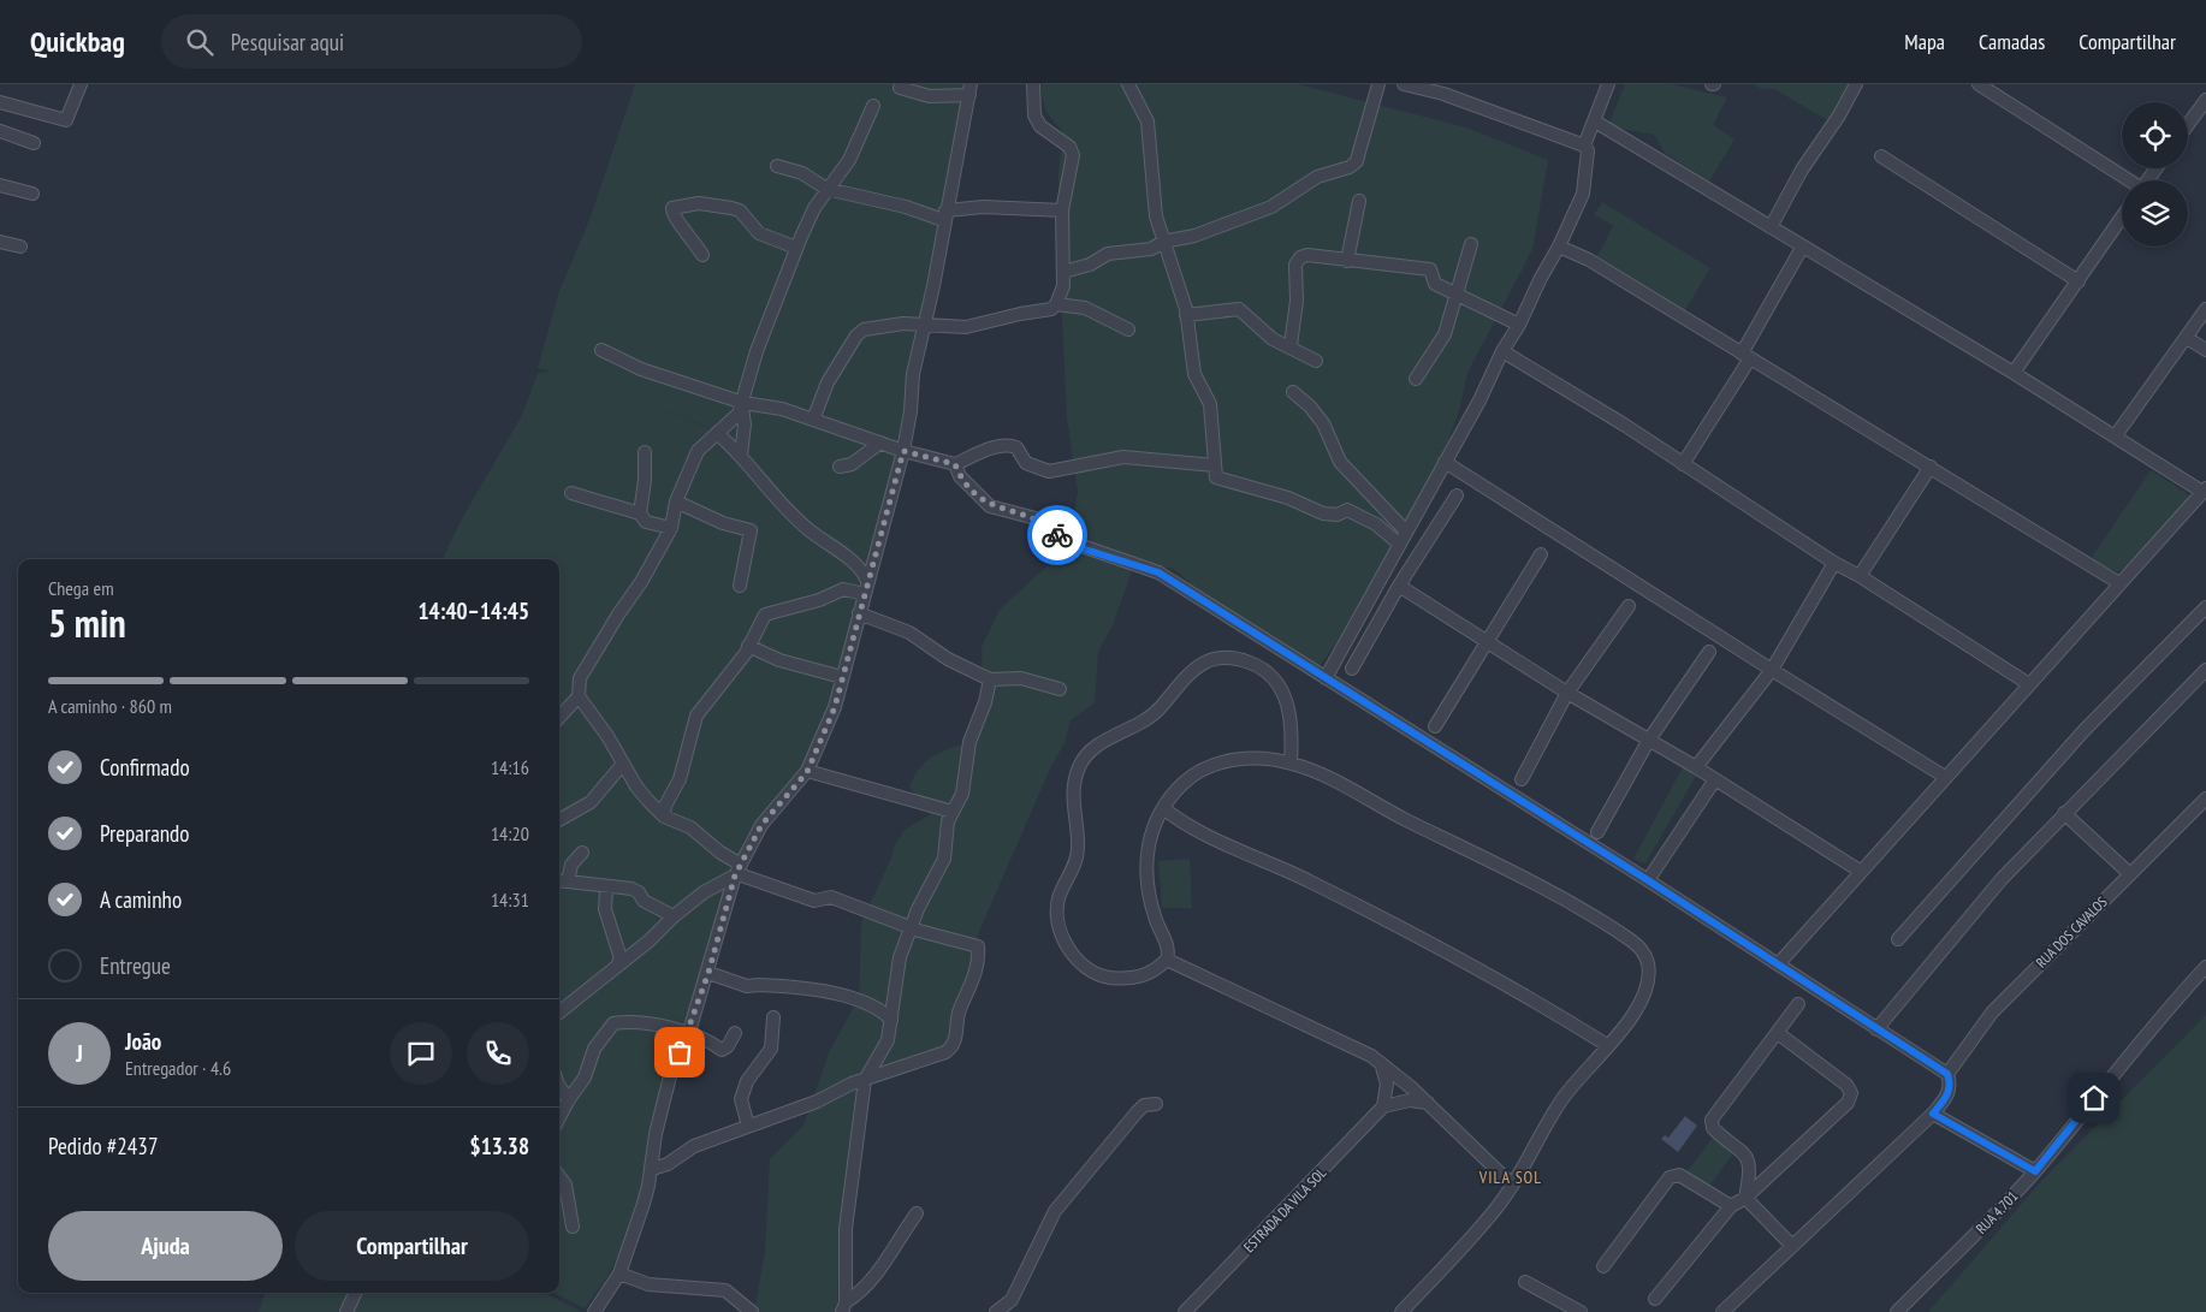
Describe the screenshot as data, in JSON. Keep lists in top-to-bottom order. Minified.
{"streets":{"street":["RUA DOS CAVALOS","ESTRADA DA VILA SOL","RUA 4.701"]},"districts":["VILA SOL"],"page":{"header":"Quickbag","search":"Pesquisar aqui","nav":["Mapa","Camadas","Compartilhar"],"heading":["5 min","Chega em","14:40–14:45"],"panel":["João","Entregador · 4.6","Pedido #2437","$13.38"],"bar":"A caminho · 860 m","list":[["Confirmado","14:16"],["Preparando","14:20"],["A caminho","14:31"],"Entregue"],"round":"J","buttons":["Ajuda","Compartilhar"]}}
